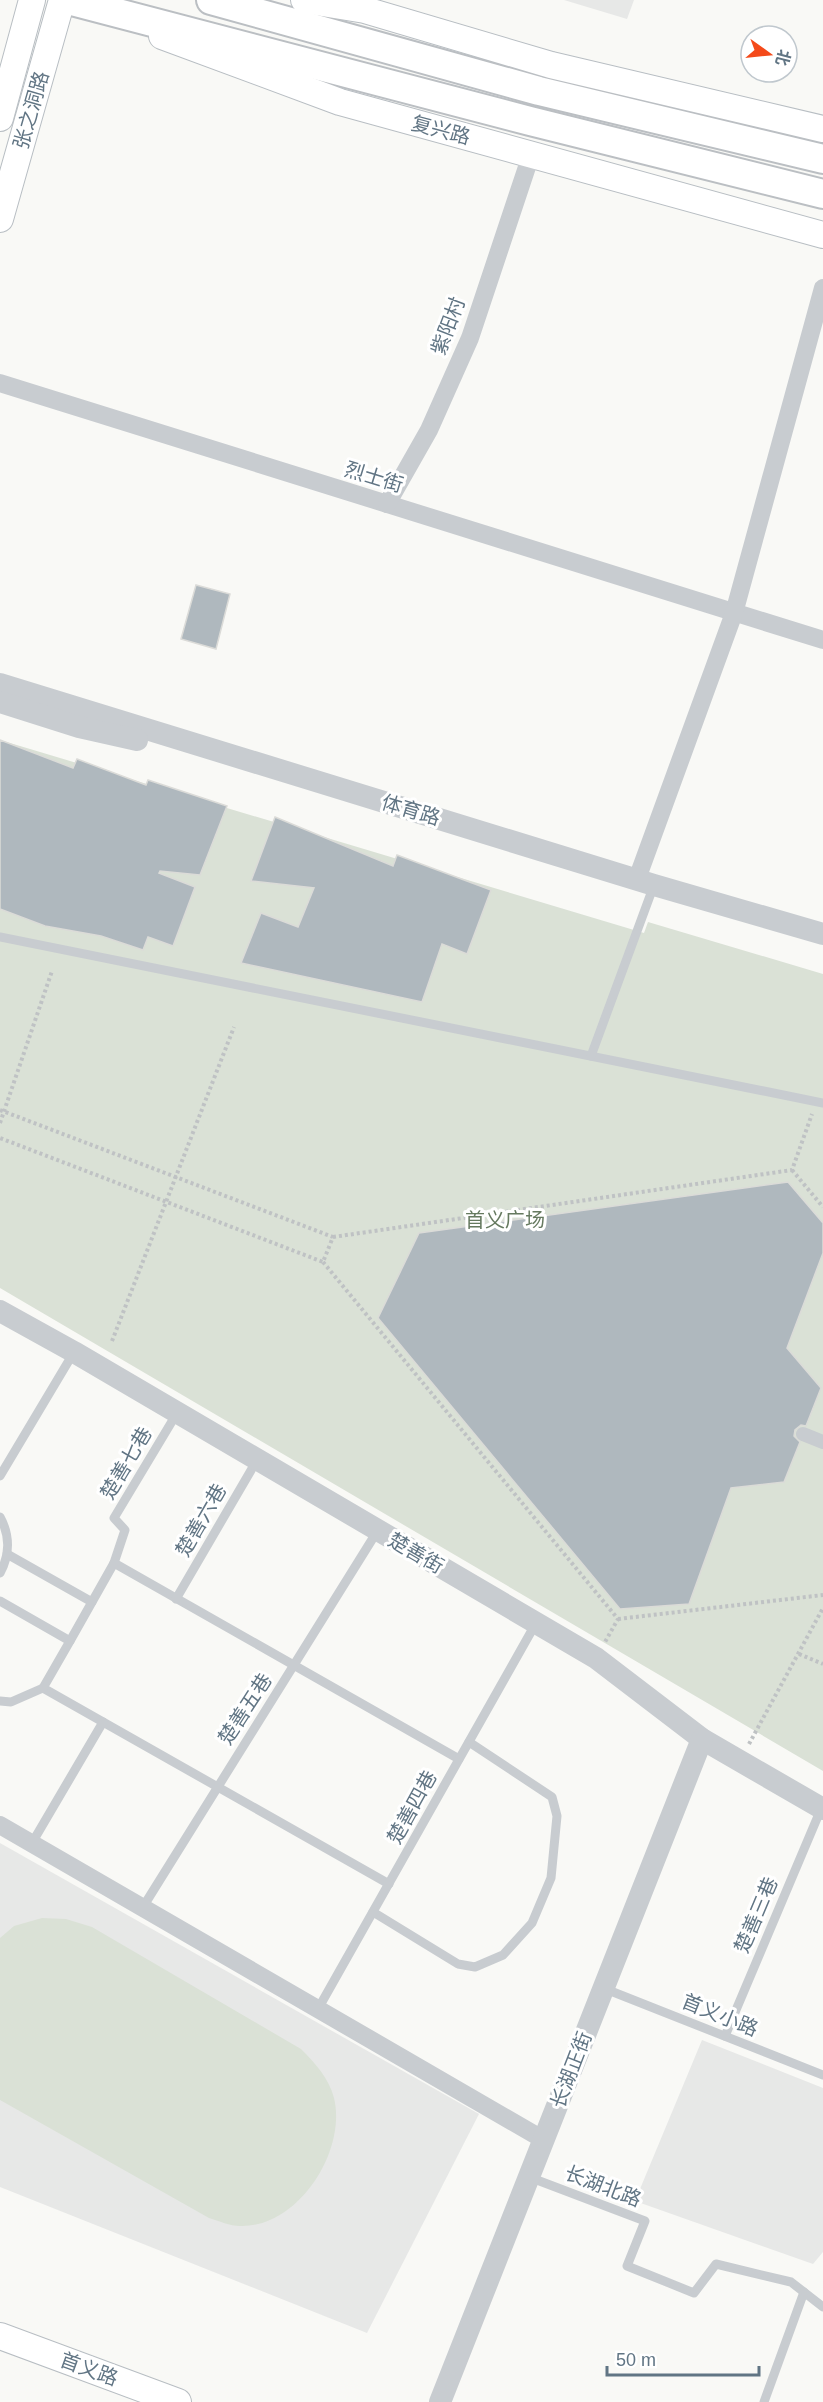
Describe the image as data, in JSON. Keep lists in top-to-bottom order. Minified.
{"streets":{"main road":["张之洞路","复兴路","首义路"],"street":["紫阳村","烈士街","体育路","楚善街","长湖正街"],"lane":["楚善七巷","楚善六巷","楚善五巷","楚善四巷","楚善三巷","首义小路","长湖北路"]},"crossings":[["张之洞路","复兴路"],["复兴路","紫阳村"],["紫阳村","烈士街"],["楚善七巷","楚善街"],["楚善六巷","楚善街"],["楚善街","楚善五巷"],["楚善街","楚善四巷"],["楚善街","楚善三巷"],["楚善街","长湖正街"],["楚善三巷","首义小路"],["首义小路","长湖正街"],["长湖正街","长湖北路"]],"parks":["首义广场"],"scale_bar":"50 m","north":"right"}
